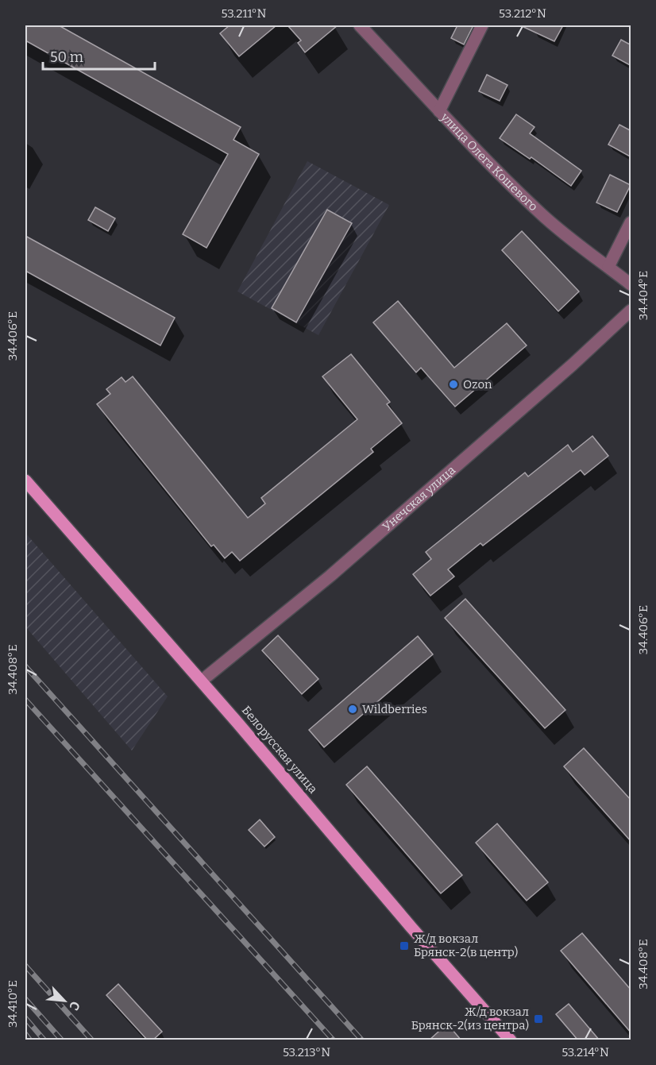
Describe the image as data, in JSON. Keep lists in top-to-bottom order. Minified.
{"streets":{"main road":["Белорусская улица"],"street":["улица Олега Кошевого","Унечская улица"]},"crossings":[["Унечская улица","Белорусская улица"]],"places":{"other":["Ozon","Wildberries"],"transit":["Ж/д вокзал Брянск-2(в центр)","Ж/д вокзал Брянск-2(из центра)"]},"scale_bar":"50 m","north":"bottom right","coordinates":["53.211°N","53.212°N","34.404°E","34.406°E","34.408°E","34.410°E","53.213°N","53.214°N"]}
